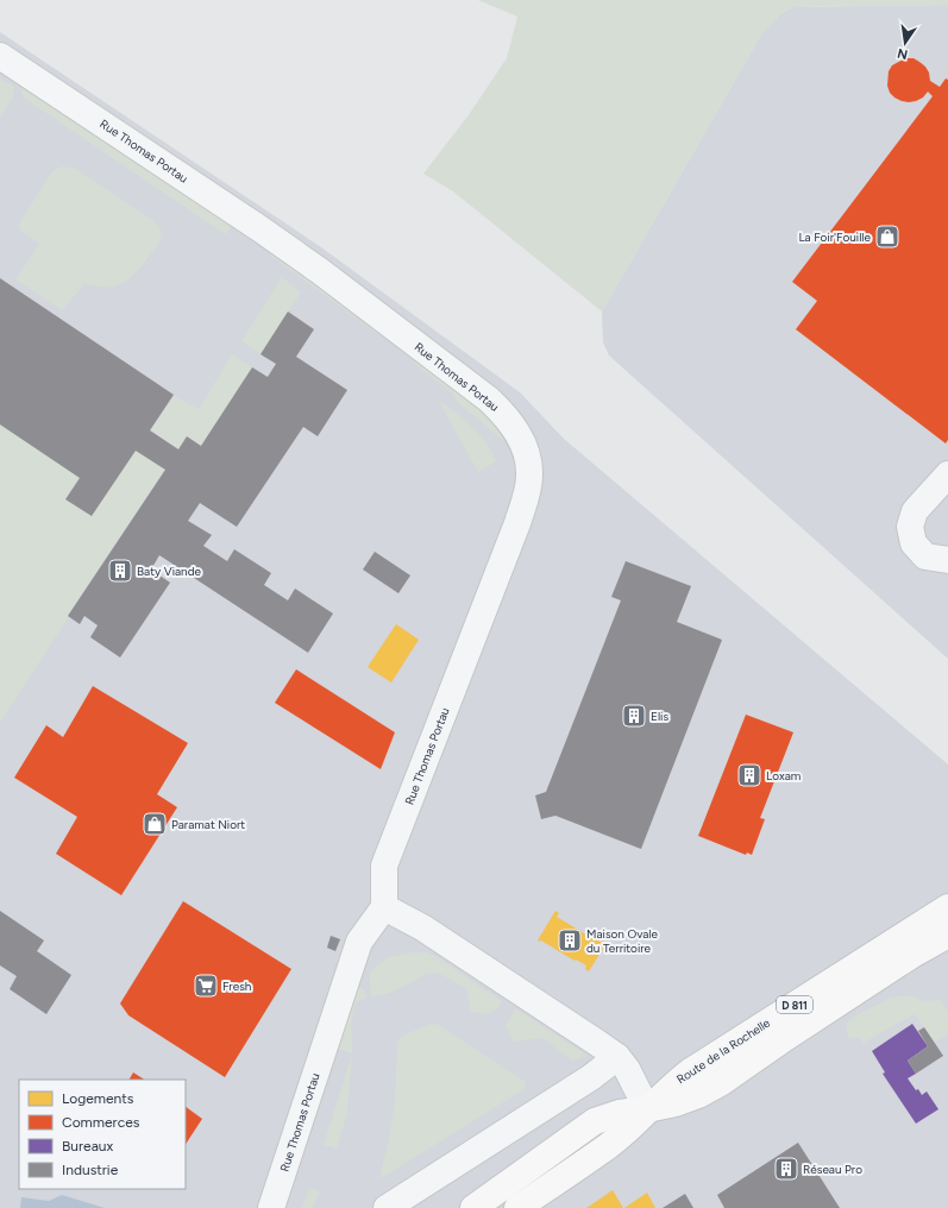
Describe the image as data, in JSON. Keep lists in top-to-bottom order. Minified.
{"streets":{"main road":["D 811","Route de la Rochelle"],"street":["Rue Thomas Portau"]},"places":{"shop":["La Foir'Fouille","Paramat Niort"],"building":["Baty Viande","Elis","Loxam","Maison Ovale du Territoire","Réseau Pro"],"supermarket":["Fresh"]},"legend":["Logements","Commerces","Bureaux","Industrie"],"north":"bottom"}
